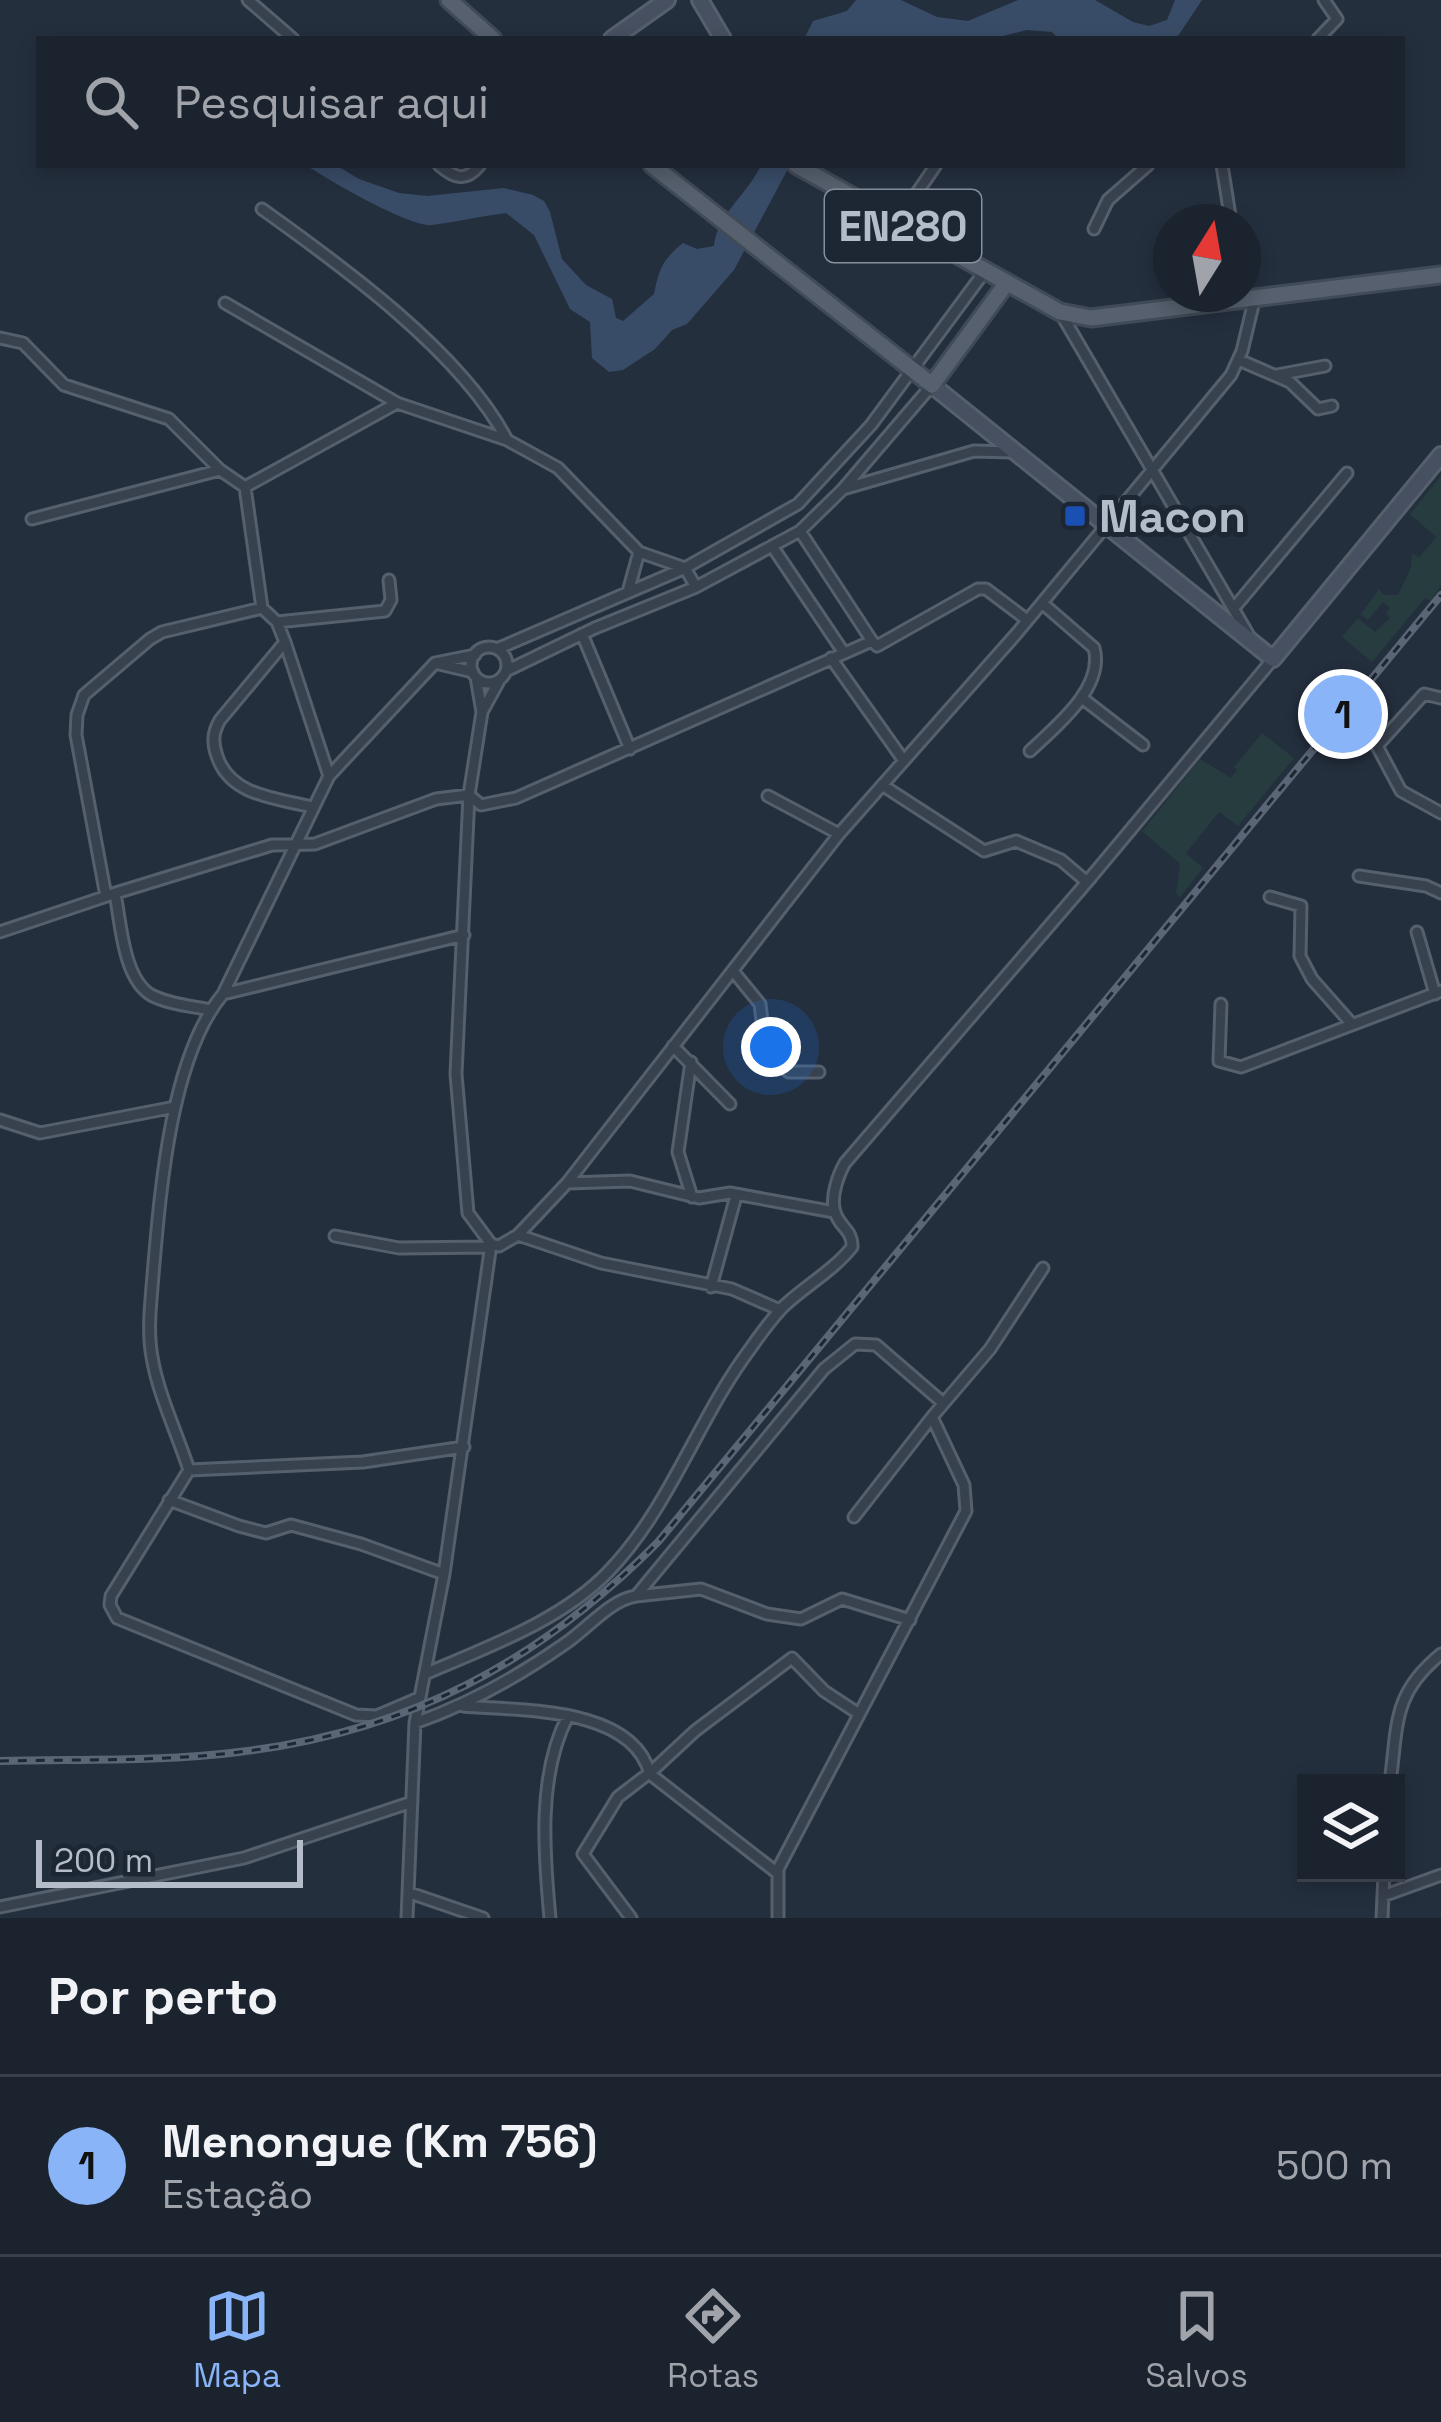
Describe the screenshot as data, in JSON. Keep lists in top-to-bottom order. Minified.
{"streets":{"main road":["EN280"]},"places":{"transit":["Macon"]},"scale_bar":"200 m","north":"top","page":{"search":"Pesquisar aqui","pins":"1","scale":"200 m","heading":"Por perto","list":[{"mark":"1","name":"Menongue (Km 756)","note":"Estação","value":"500 m"}],"nav":["Mapa","Rotas","Salvos"]}}
